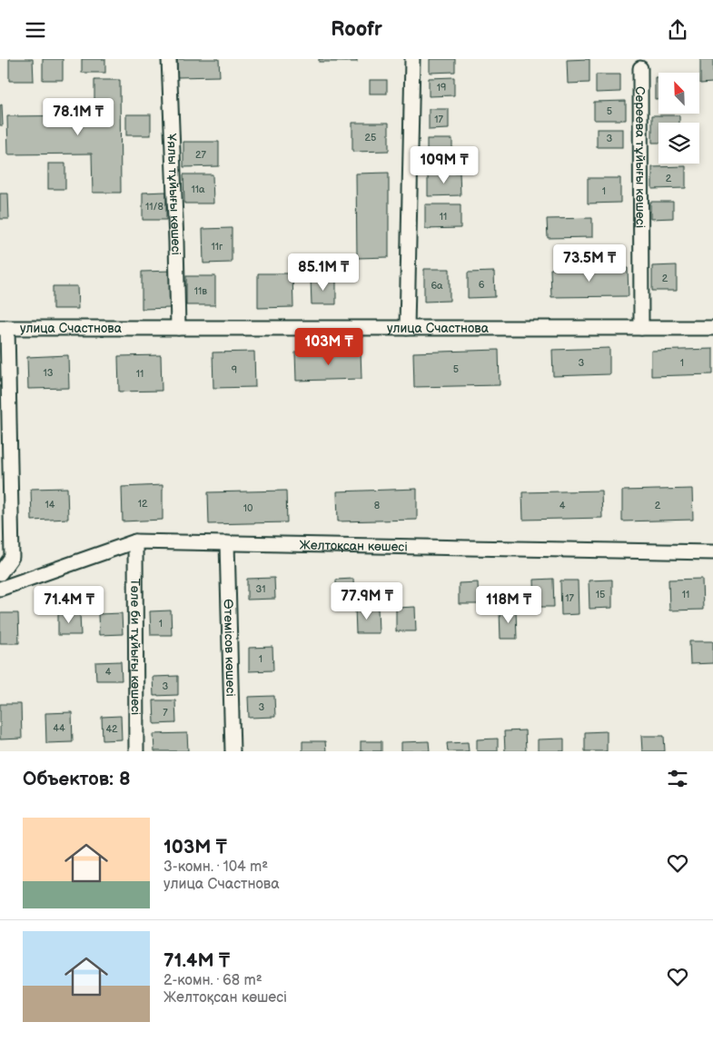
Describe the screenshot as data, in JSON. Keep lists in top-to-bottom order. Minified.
{"streets":{"street":["Сереева тұйығы көшесі","Ұялы тұйығы көшесі","улица Счастнова","Желтоқсан көшесі","Төле би тұйығы көшесі","Өтемісов көшесі"]},"crossings":[["Сереева тұйығы көшесі","улица Счастнова"],["Ұялы тұйығы көшесі","улица Счастнова"],["Желтоқсан көшесі","Төле би тұйығы көшесі"],["Желтоқсан көшесі","Өтемісов көшесі"]],"house_numbers":["19","5","17","25","3","27","2","11а","1","11/8","11","11г","2","6","6а","11в","3","1","5","9","13","11","12","14","8","4","2","10","31","15","11","17","1","1","4","3","3","7","44","42"],"north":"top left","page":{"header":"Roofr","price":["78.1M ₸","109M ₸","73.5M ₸","85.1M ₸","103M ₸","77.9M ₸","71.4M ₸","118M ₸"],"heading":"Объектов: 8","list":[{"name":"103M ₸","note":"3-комн. · 104 m² · улица Счастнова"},{"name":"71.4M ₸","note":"2-комн. · 68 m² · Желтоқсан көшесі"}]}}
